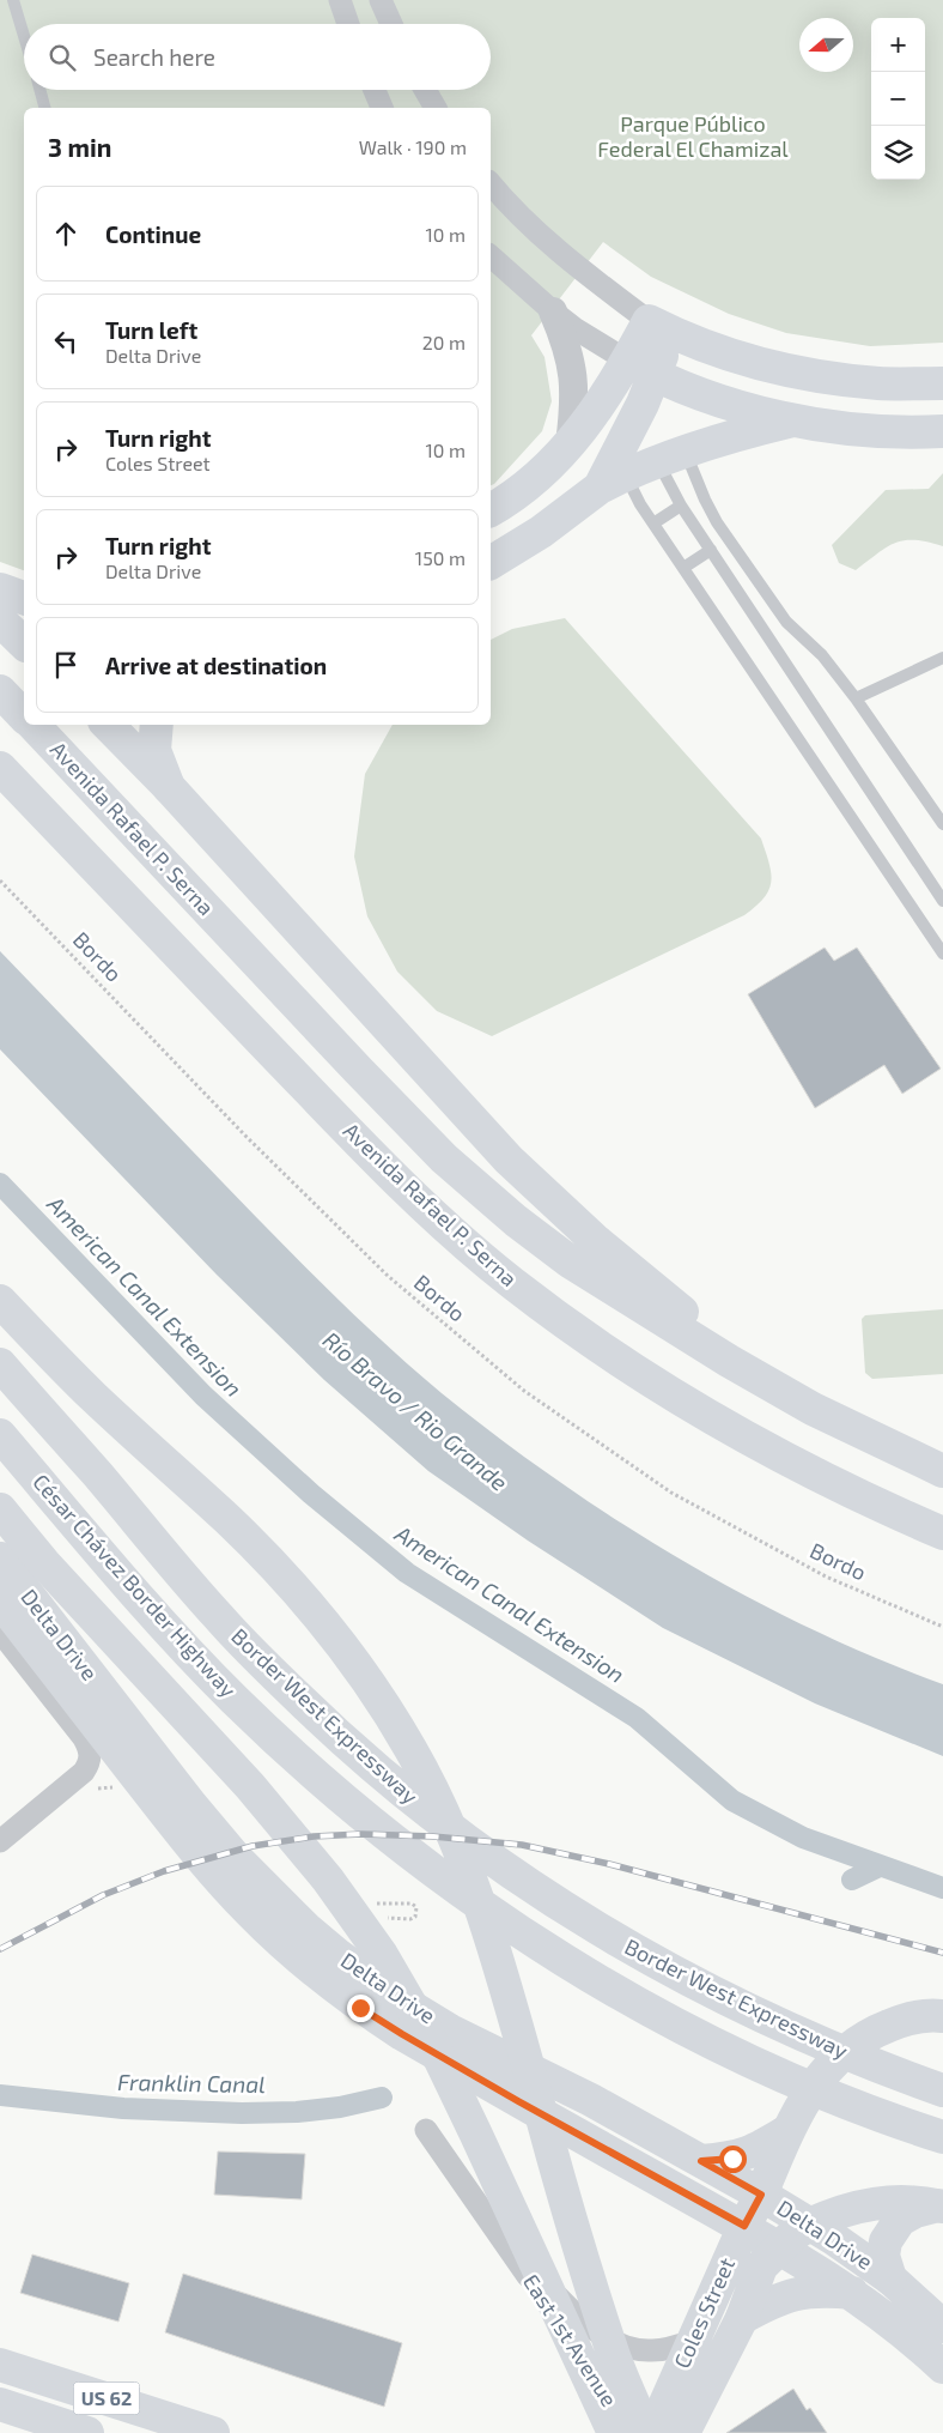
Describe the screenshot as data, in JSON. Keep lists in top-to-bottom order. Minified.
{"streets":{"main road":["Avenida Rafael P. Serna","César Chávez Border Highway","Delta Drive","Border West Expressway","Coles Street","US 62"],"street":["East 1st Avenue"],"path":["Bordo"]},"crossings":[["Delta Drive","Coles Street"],["Coles Street","East 1st Avenue"]],"water":["American Canal Extension","Río Bravo / Rio Grande","Franklin Canal"],"parks":["Parque Público Federal El Chamizal"],"north":"left","page":{"map_buttons":["+","−"],"search":"Search here","heading":["3 min","Walk · 190 m"],"list":[["Continue","10 m"],["Turn left","Delta Drive","20 m"],["Turn right","Coles Street","10 m"],["Turn right","Delta Drive","150 m"],"Arrive at destination"]}}
